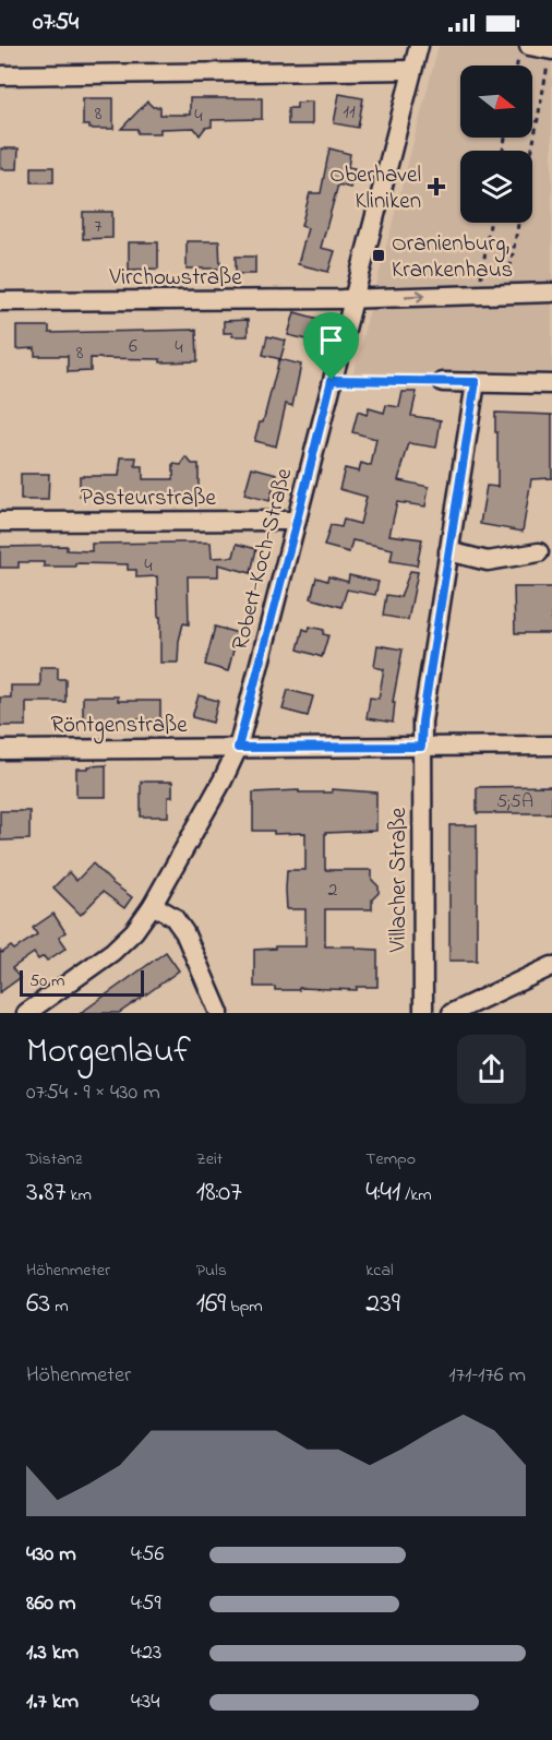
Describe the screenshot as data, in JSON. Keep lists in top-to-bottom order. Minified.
{"streets":{"street":["Virchowstraße","Pasteurstraße","Robert-Koch-Straße","Röntgenstraße","Villacher Straße"]},"crossings":[["Virchowstraße","Robert-Koch-Straße"],["Pasteurstraße","Robert-Koch-Straße"],["Robert-Koch-Straße","Röntgenstraße"]],"places":{"health":["Oberhavel Kliniken"],"transit":["Oranienburg, Krankenhaus"]},"house_numbers":["11","8","4","7","6","4","8","4","5;5A","2"],"scale_bar":"50 m","north":"right","page":{"status":"07:54","scale":"50 m","heading":["Morgenlauf","07:54 · 9 × 430 m"],"stats":[["Distanz","3.87 km"],["Zeit","18:07"],["Tempo","4:41 /km"],["Höhenmeter","63 m"],["Puls","169 bpm"],["kcal","239"]],"chart":["Höhenmeter","171–176 m"],"list":[{"name":"430 m","note":"4:56"},{"name":"860 m","note":"4:59"},{"name":"1.3 km","note":"4:23"},{"name":"1.7 km","note":"4:34"}]}}
